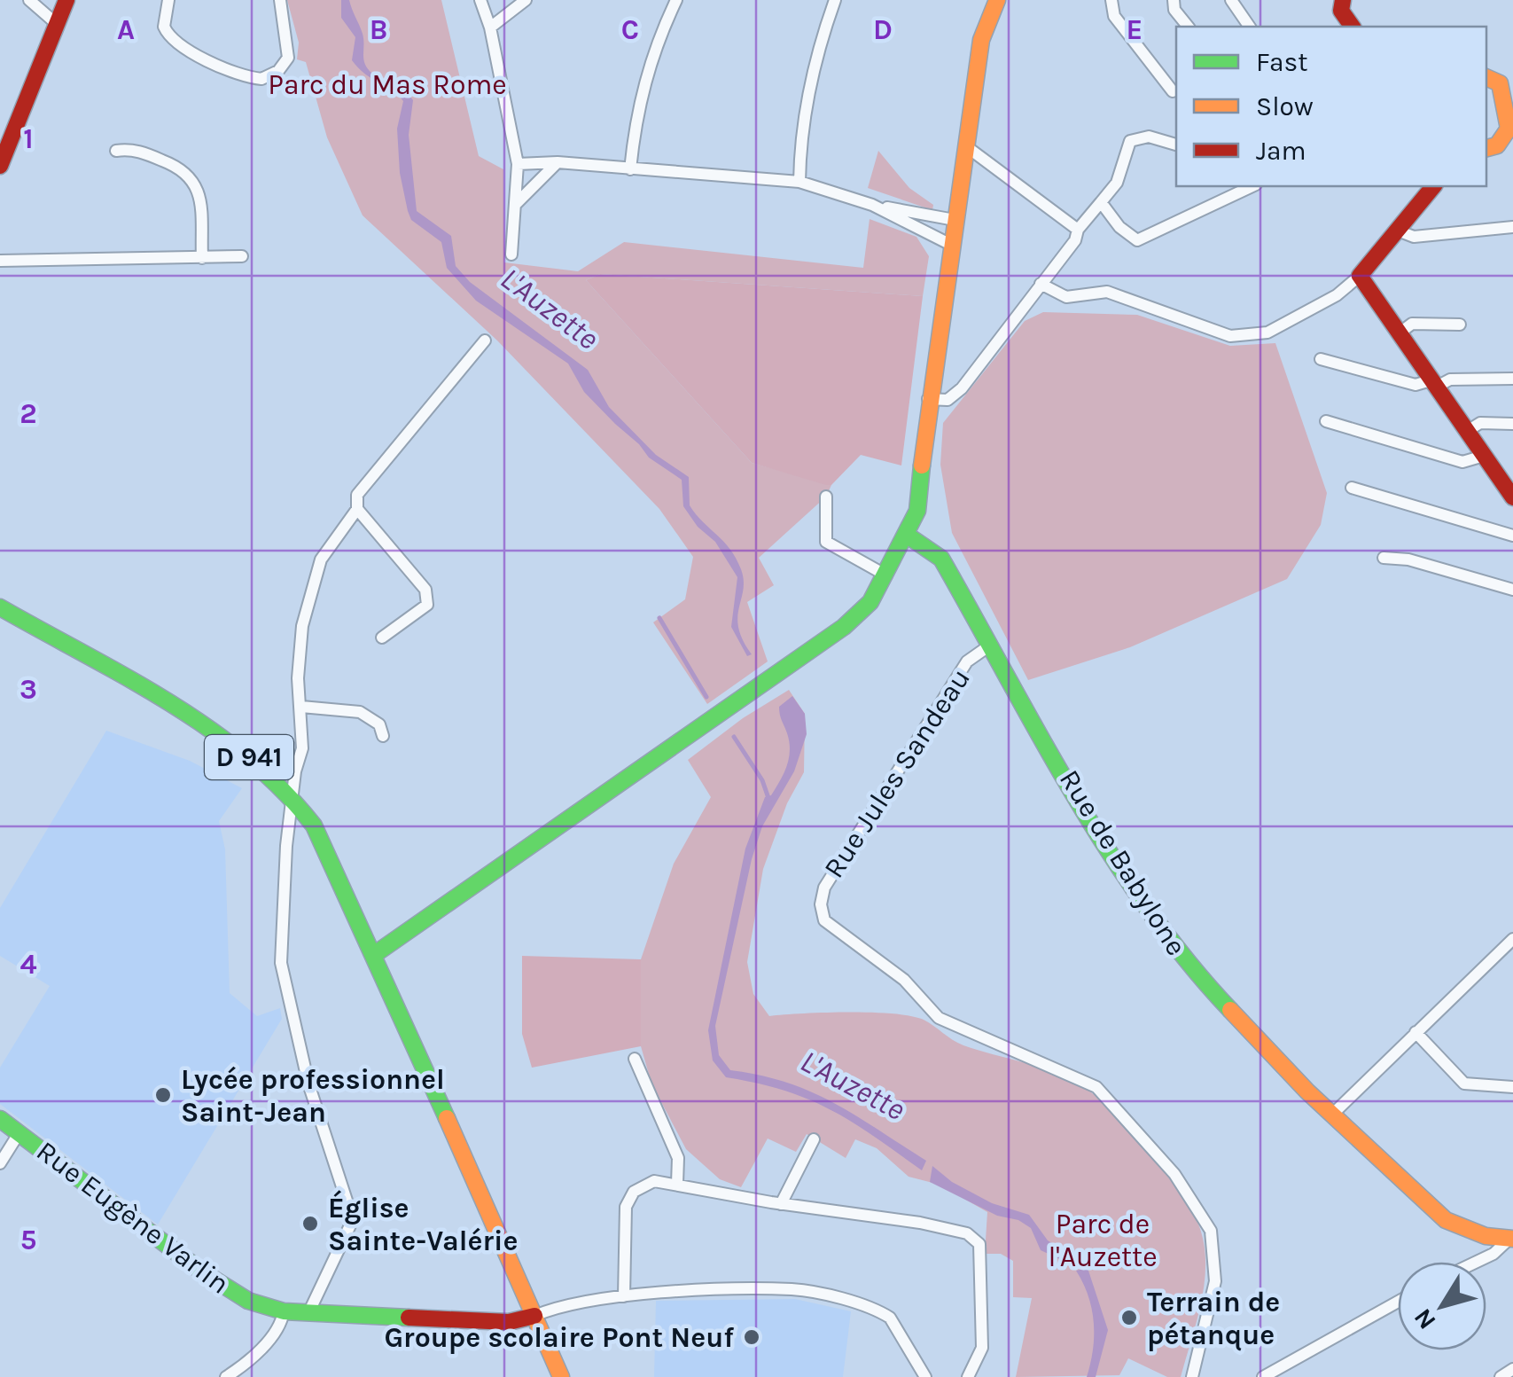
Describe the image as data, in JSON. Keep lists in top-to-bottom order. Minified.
{"streets":{"main road":["D 941","Rue de Babylone","Rue Eugène Varlin"],"street":["Rue Jules Sandeau"]},"crossings":[["D 941","Rue Eugène Varlin"],["Rue Jules Sandeau","Rue de Babylone"]],"water":["L'Auzette"],"parks":["Parc du Mas Rome","Parc de l'Auzette"],"places":["Lycée professionnel Saint-Jean","Église Sainte-Valérie","Terrain de pétanque","Groupe scolaire Pont Neuf"],"legend":["Fast","Slow","Jam"],"north":"bottom left","grid":{"columns":["A","B","C","D","E"],"rows":["1","2","3","4","5"]}}
